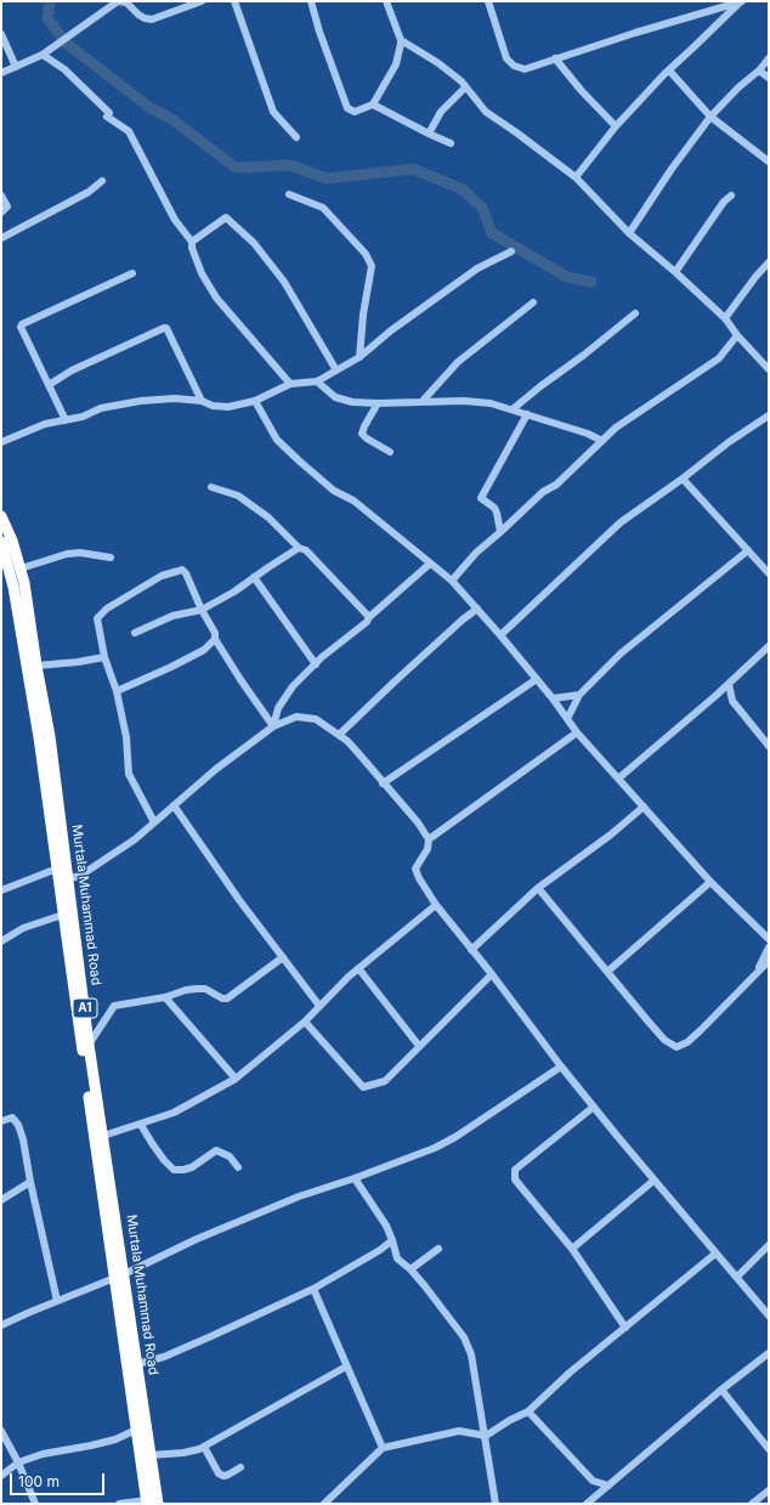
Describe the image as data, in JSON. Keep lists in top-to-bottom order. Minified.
{"streets":{"highway":["Murtala Muhammad Road","A1"]},"scale_bar":"100 m"}
